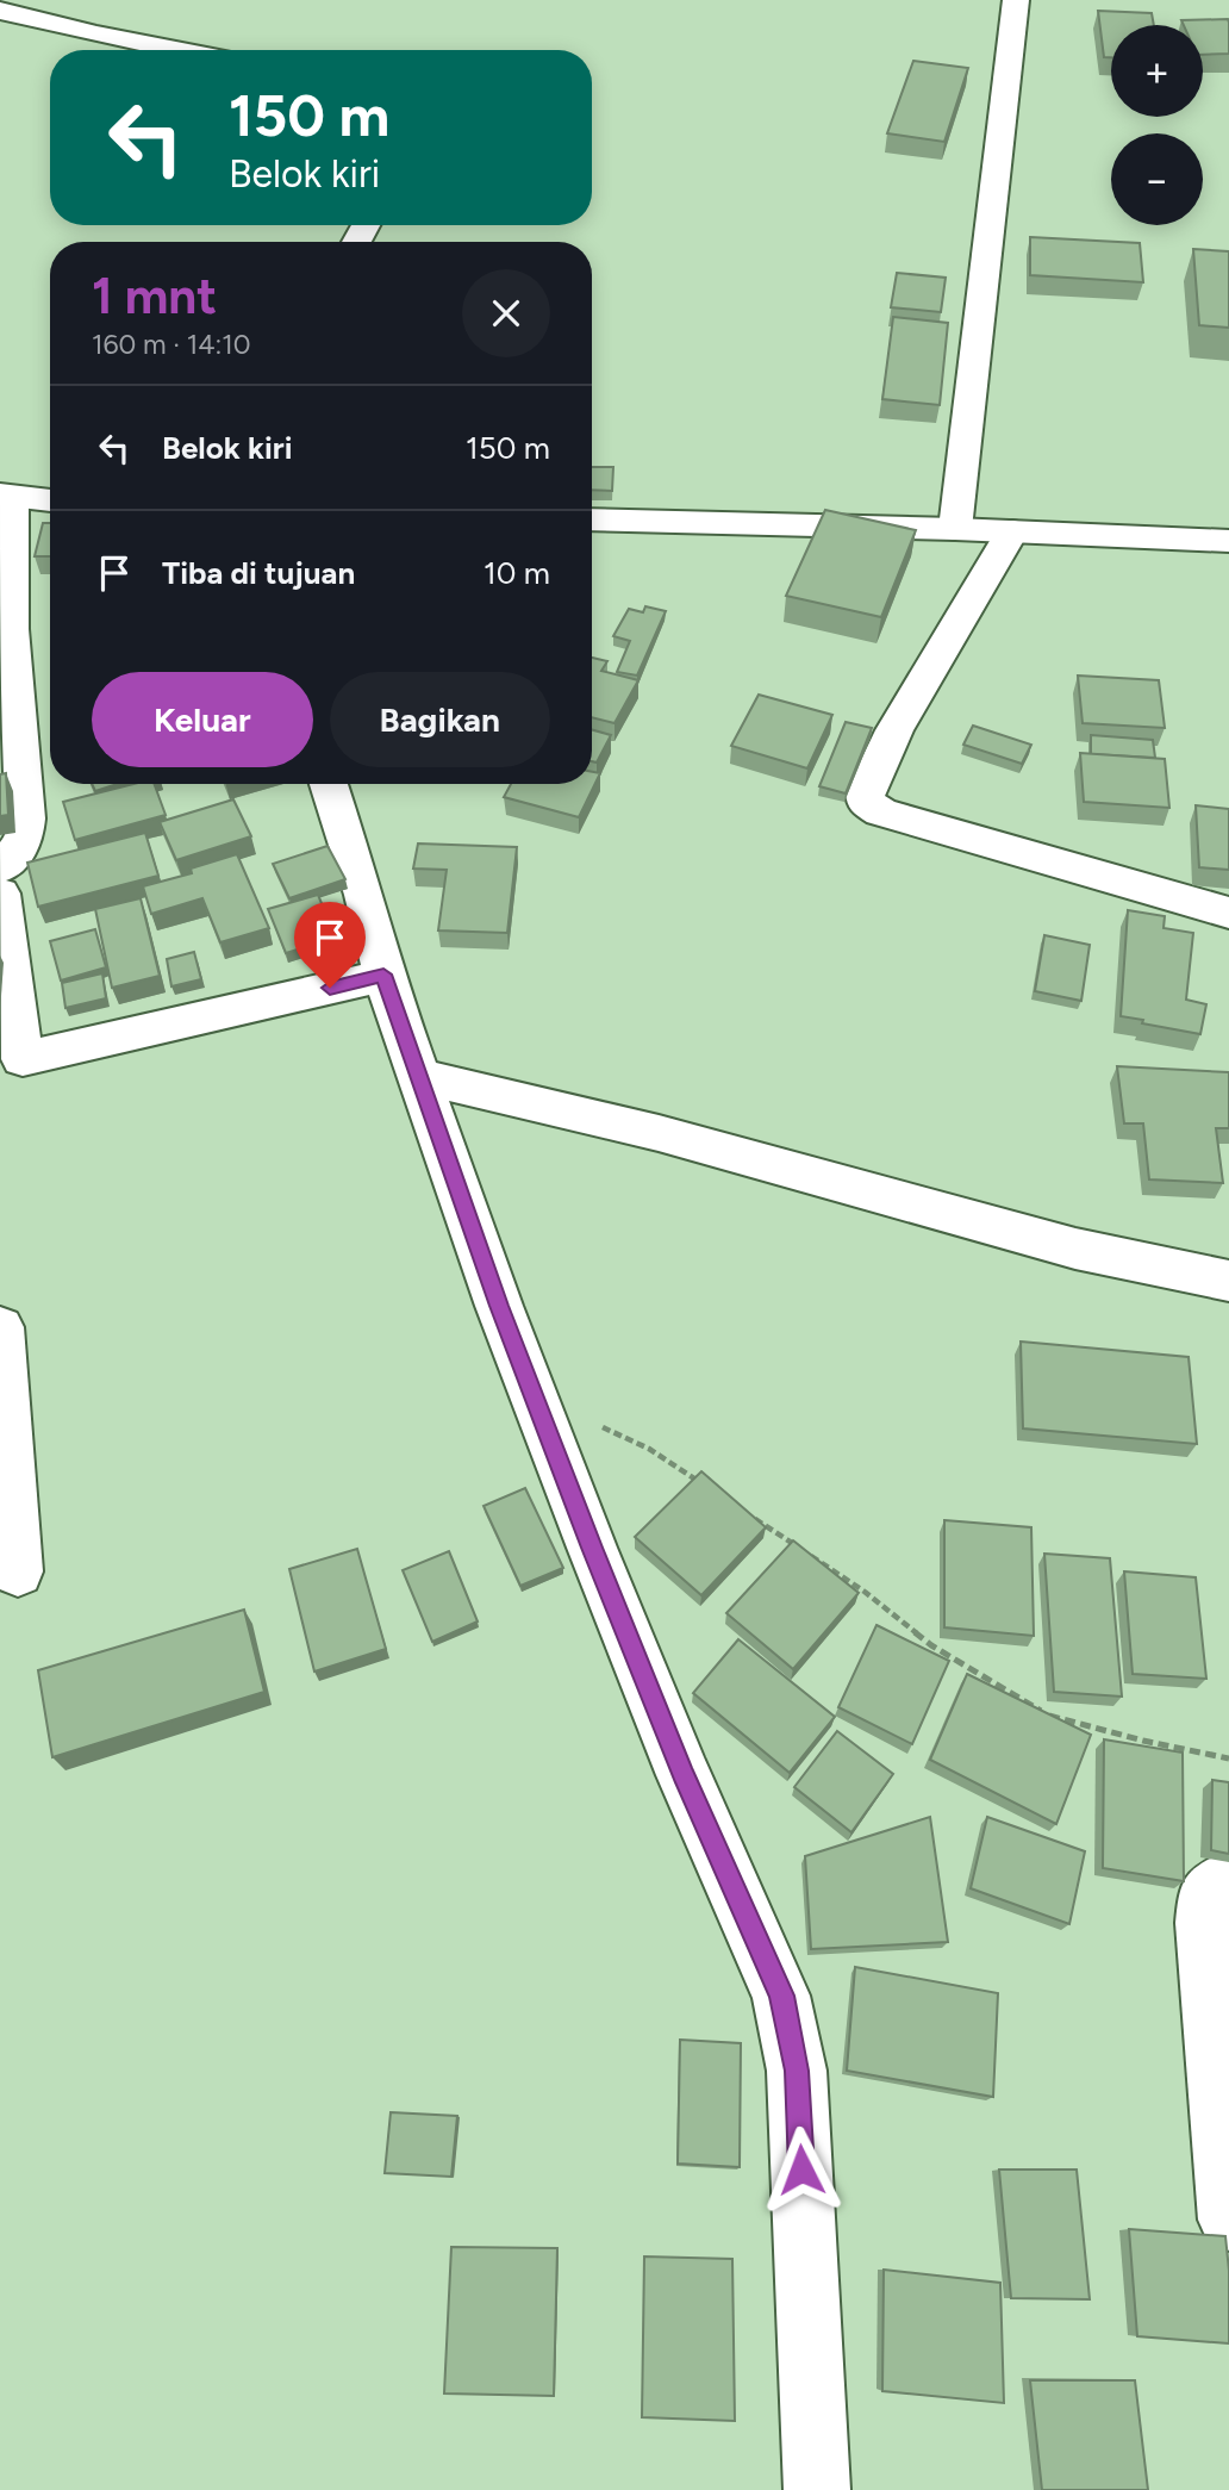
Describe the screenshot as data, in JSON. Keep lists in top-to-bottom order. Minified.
{"page":{"map_buttons":["+","−"],"turn":["150 m","Belok kiri"],"heading":["1 mnt","160 m · 14:10"],"list":[{"name":"Belok kiri","value":"150 m"},{"name":"Tiba di tujuan","value":"10 m"}],"buttons":["Keluar","Bagikan"]}}
